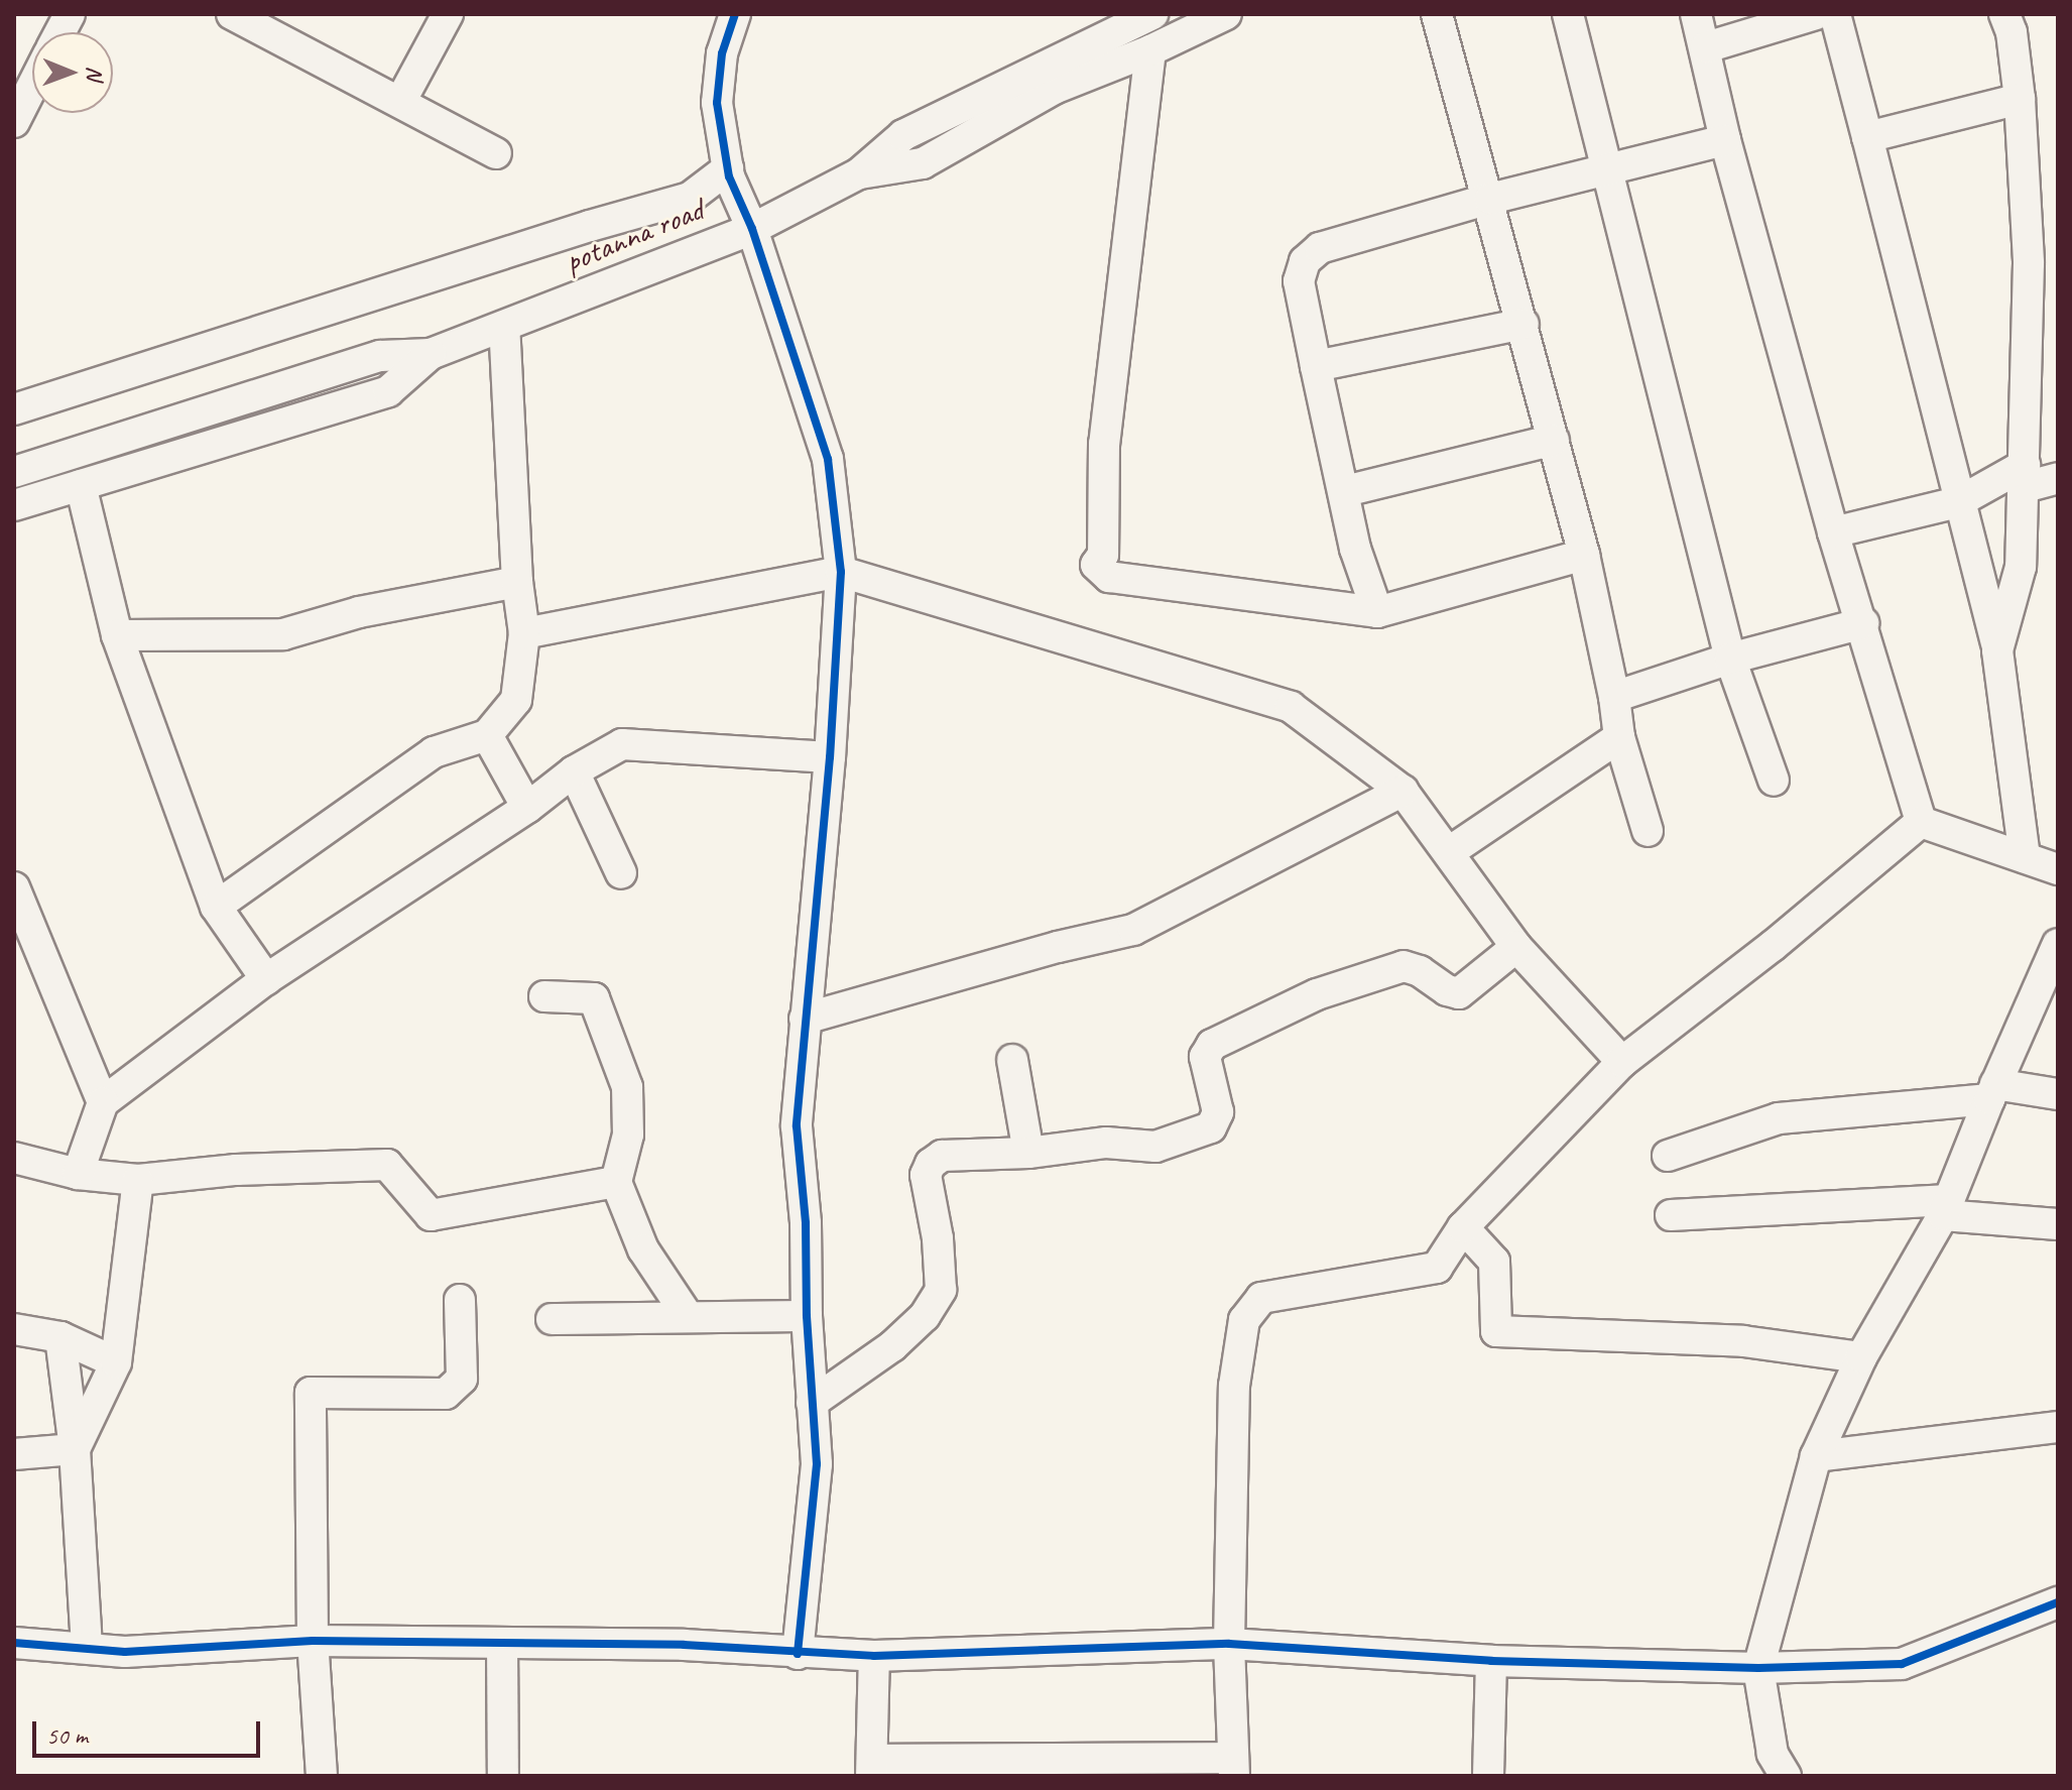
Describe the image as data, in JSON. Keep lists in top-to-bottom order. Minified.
{"streets":{"street":["potanna road"]},"scale_bar":"50 m","north":"right"}
